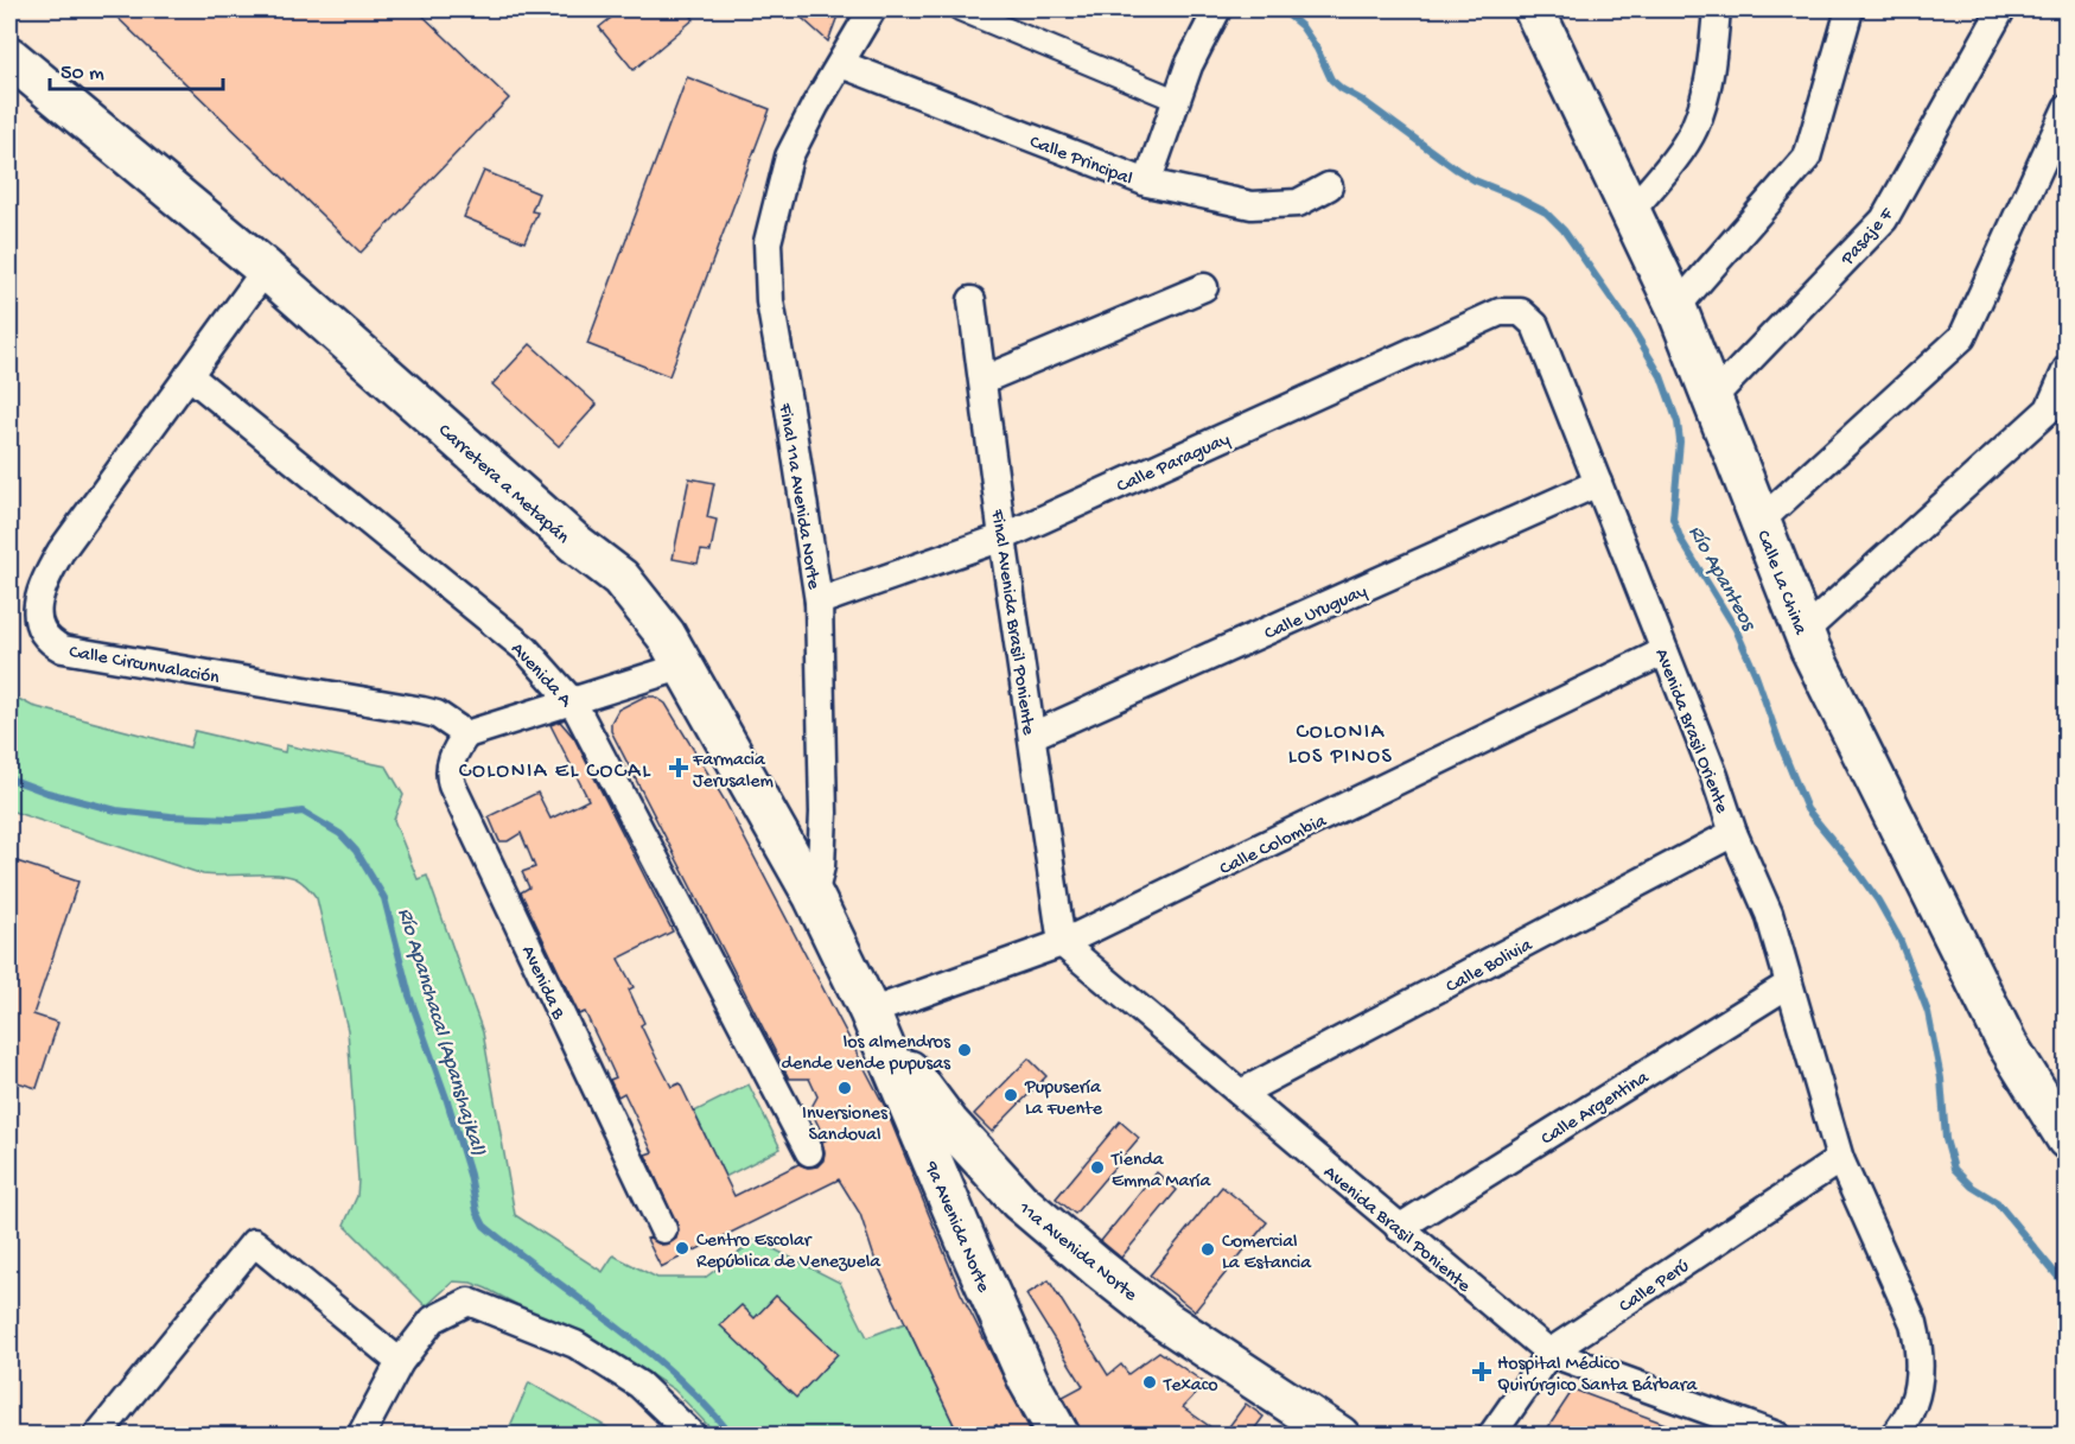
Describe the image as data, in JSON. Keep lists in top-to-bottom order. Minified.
{"streets":{"main road":["Carretera a Metapán","Calle La China","9a Avenida Norte","11a Avenida Norte"],"street":["Calle Principal","Pasaje F","Calle Paraguay","Final 11a Avenida Norte","Calle Uruguay","Final Avenida Brasil Poniente","Calle Circunvalación","Avenida A","Avenida Brasil Oriente","Calle Colombia","Calle Bolivia","Avenida B","Calle Argentina","Avenida Brasil Poniente","Calle Perú"]},"crossings":[["Calle Principal","Final 11a Avenida Norte"],["Pasaje F","Calle La China"],["Calle Paraguay","Final 11a Avenida Norte"],["Calle Paraguay","Final Avenida Brasil Poniente"],["Calle Paraguay","Avenida Brasil Oriente"],["Carretera a Metapán","Final 11a Avenida Norte"],["Carretera a Metapán","Calle Circunvalación"],["Carretera a Metapán","Calle Colombia"],["Carretera a Metapán","9a Avenida Norte"],["Carretera a Metapán","11a Avenida Norte"],["Calle Uruguay","Final Avenida Brasil Poniente"],["Calle Uruguay","Avenida Brasil Oriente"],["Final Avenida Brasil Poniente","Calle Colombia"],["Final Avenida Brasil Poniente","Avenida Brasil Poniente"],["Calle Circunvalación","Avenida A"],["Calle Circunvalación","Avenida B"],["Avenida Brasil Oriente","Calle Colombia"],["Avenida Brasil Oriente","Calle Bolivia"],["Avenida Brasil Oriente","Calle Argentina"],["Avenida Brasil Oriente","Calle Perú"],["Calle Colombia","9a Avenida Norte"],["Calle Colombia","Avenida Brasil Poniente"],["Calle Colombia","11a Avenida Norte"],["Calle Bolivia","Avenida Brasil Poniente"],["Calle Argentina","Avenida Brasil Poniente"],["9a Avenida Norte","11a Avenida Norte"],["Avenida Brasil Poniente","Calle Perú"]],"districts":["COLONIA LOS PINOS","COLONIA EL COCAL"],"water":["Río Apanteos","Río Apanchacal (Apanshajkal)"],"places":{"health":["Farmacia Jerusalem","Hospital Médico Quirúrgico Santa Bárbara"],"other":["los almendros dende vende pupusas","Inversiones Sandoval","Pupusería La Fuente","Tienda Emma María","Centro Escolar República de Venezuela","Comercial La Estancia","Texaco"]},"scale_bar":"50 m"}
